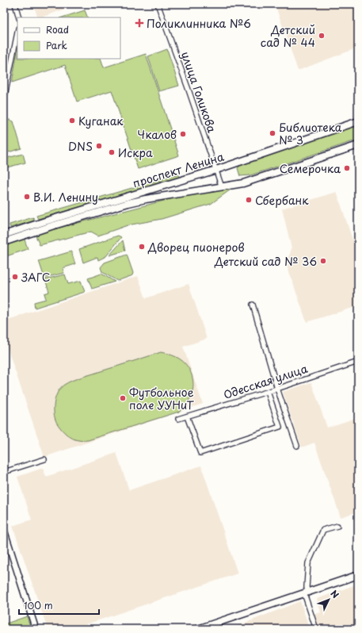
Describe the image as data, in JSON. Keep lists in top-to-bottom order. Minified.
{"streets":{"main road":["проспект Ленина"],"street":["улица Голикова","Одесская улица"]},"crossings":[["улица Голикова","проспект Ленина"]],"places":{"health":["Поликлинника №6"],"other":["Детский сад № 44","Куганак","Библиотека № 3","Чкалов","DNS","Искра","Семерочка","В.И. Ленину","Сбербанк","Дворец пионеров","Детский сад № 36","ЗАГС","Футбольное поле УУНиТ"]},"legend":["Road","Park"],"scale_bar":"100 m","north":"top right"}
